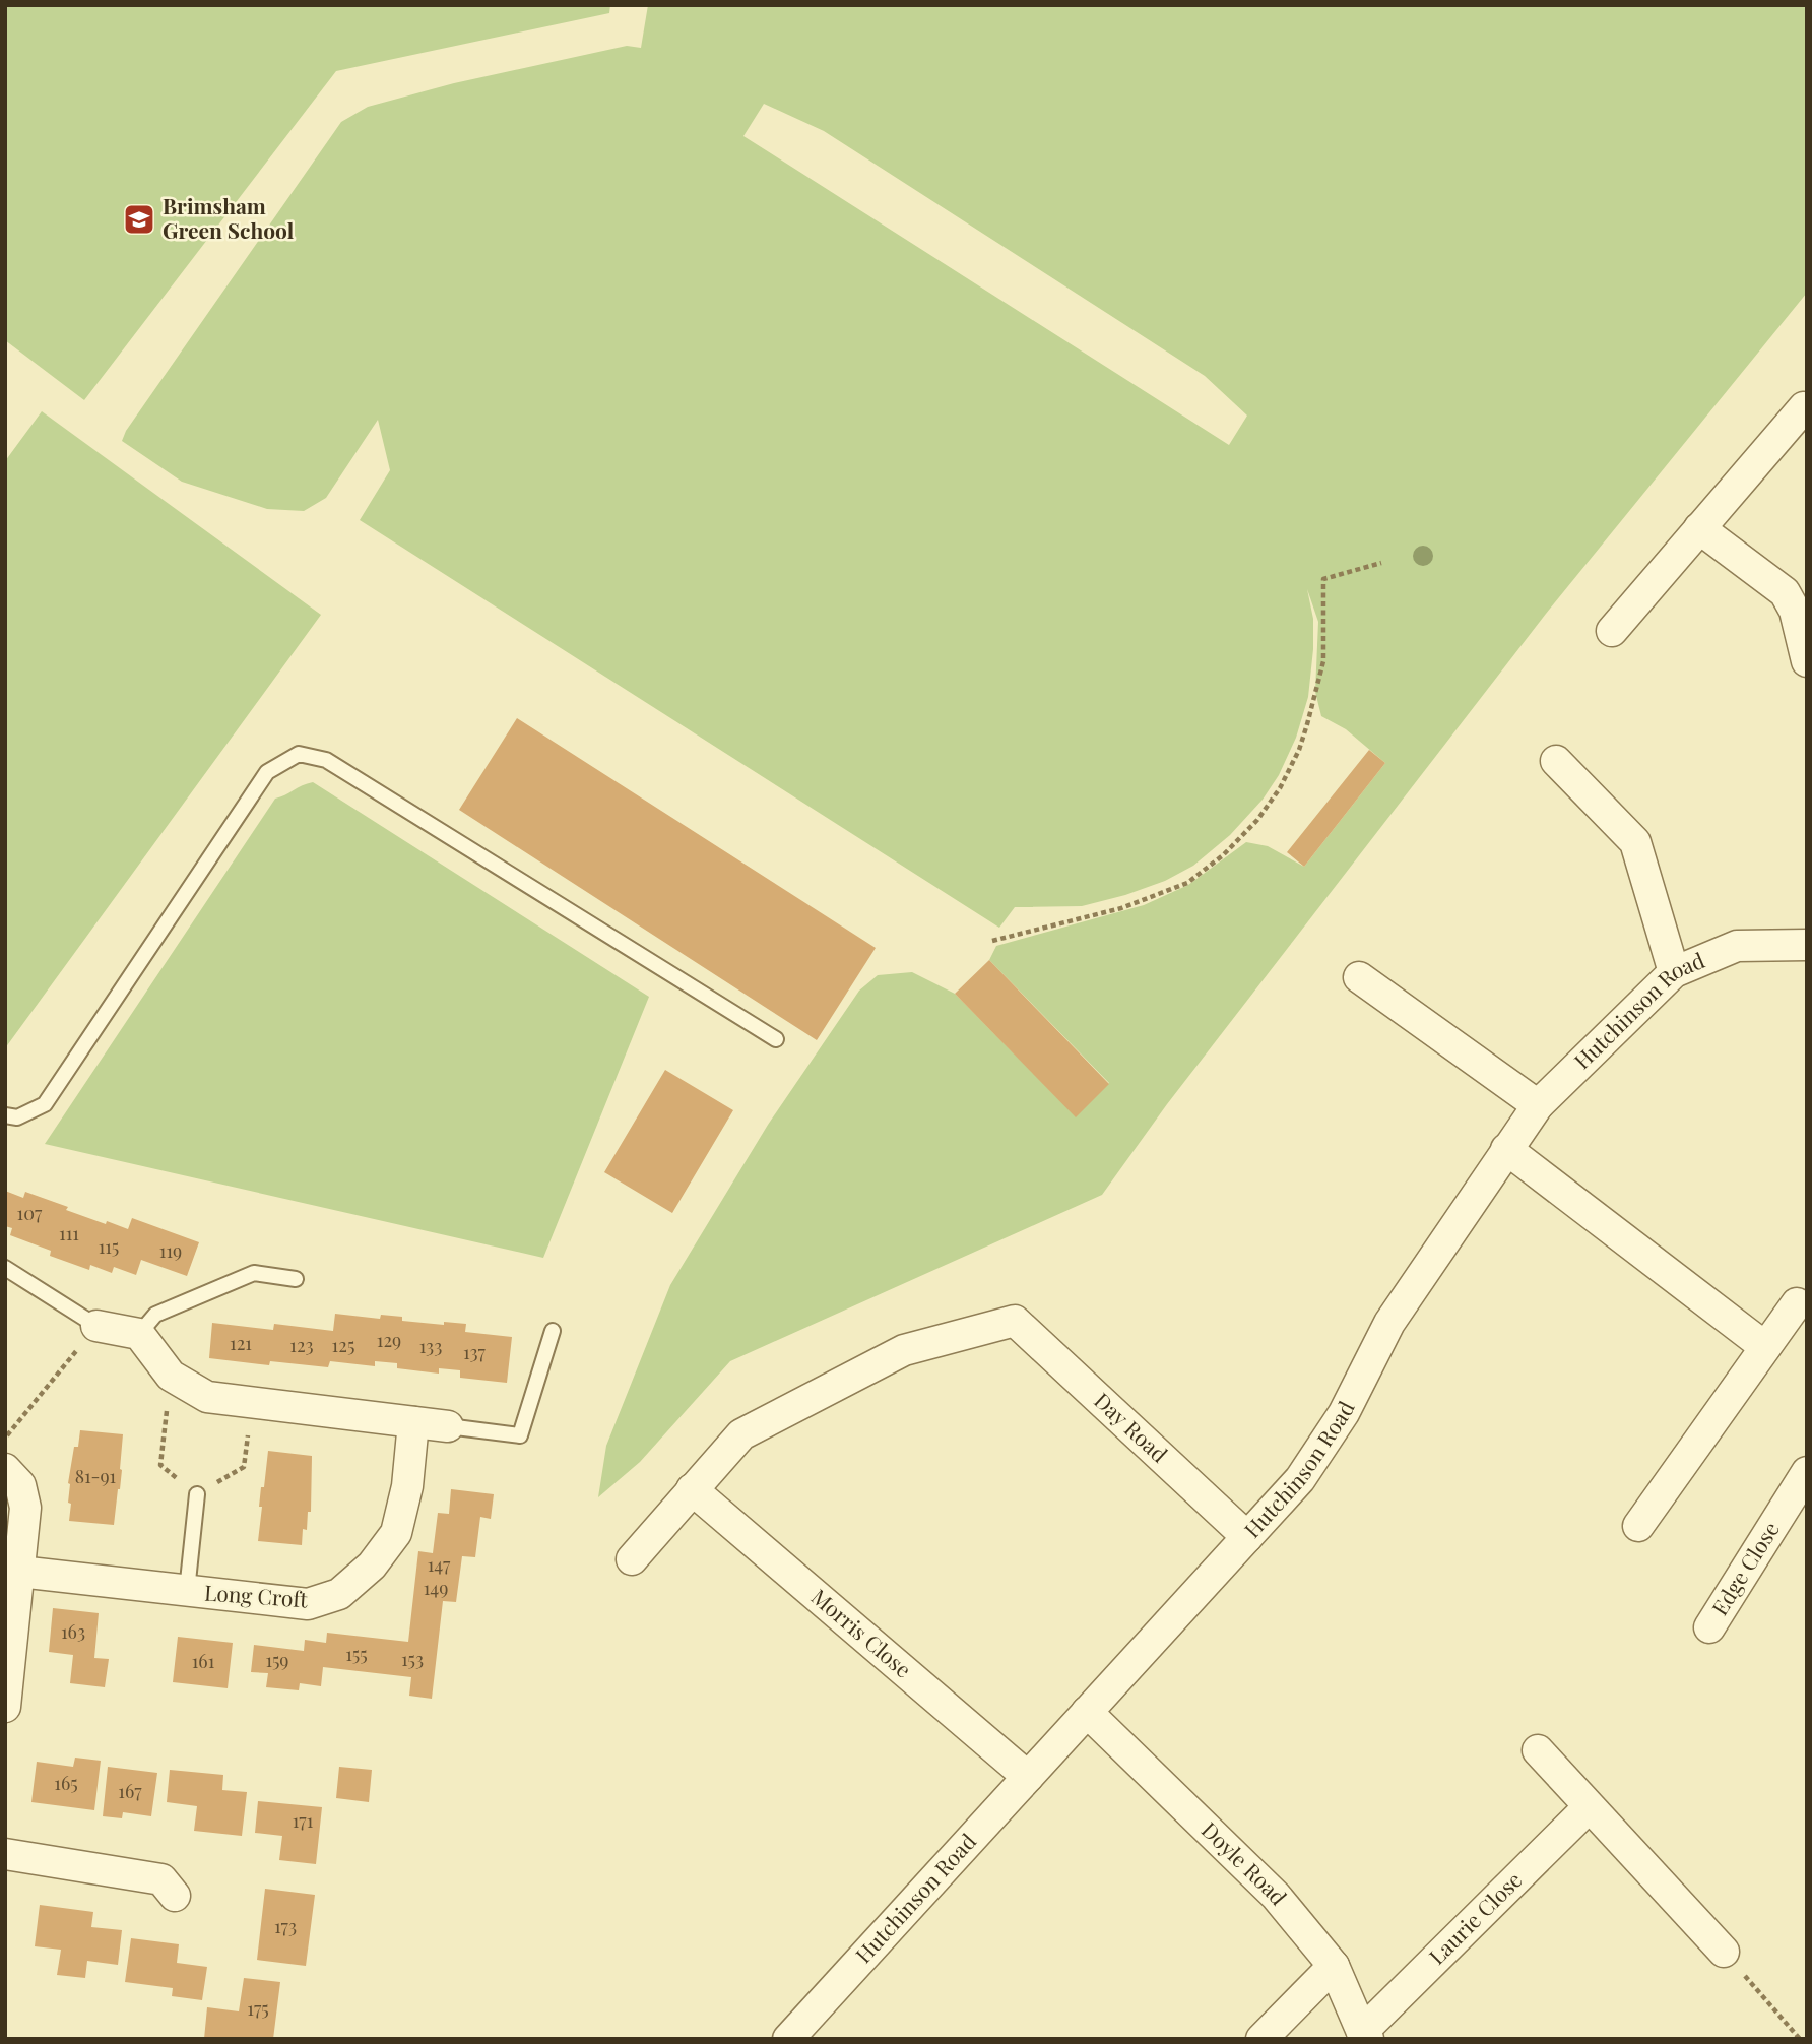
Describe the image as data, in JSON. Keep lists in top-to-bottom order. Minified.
{"streets":{"street":["Hutchinson Road","Day Road","Edge Close","Long Croft","Morris Close","Doyle Road","Laurie Close"]},"crossings":[["Hutchinson Road","Day Road"],["Hutchinson Road","Morris Close"],["Hutchinson Road","Doyle Road"],["Day Road","Morris Close"],["Doyle Road","Laurie Close"]],"places":{"school or university":["Brimsham Green School"]},"house_numbers":["107","111","115","119","129","121","123","125","133","137","81-91","147","149","163","155","153","159","161","165","167","171","173","175"]}
